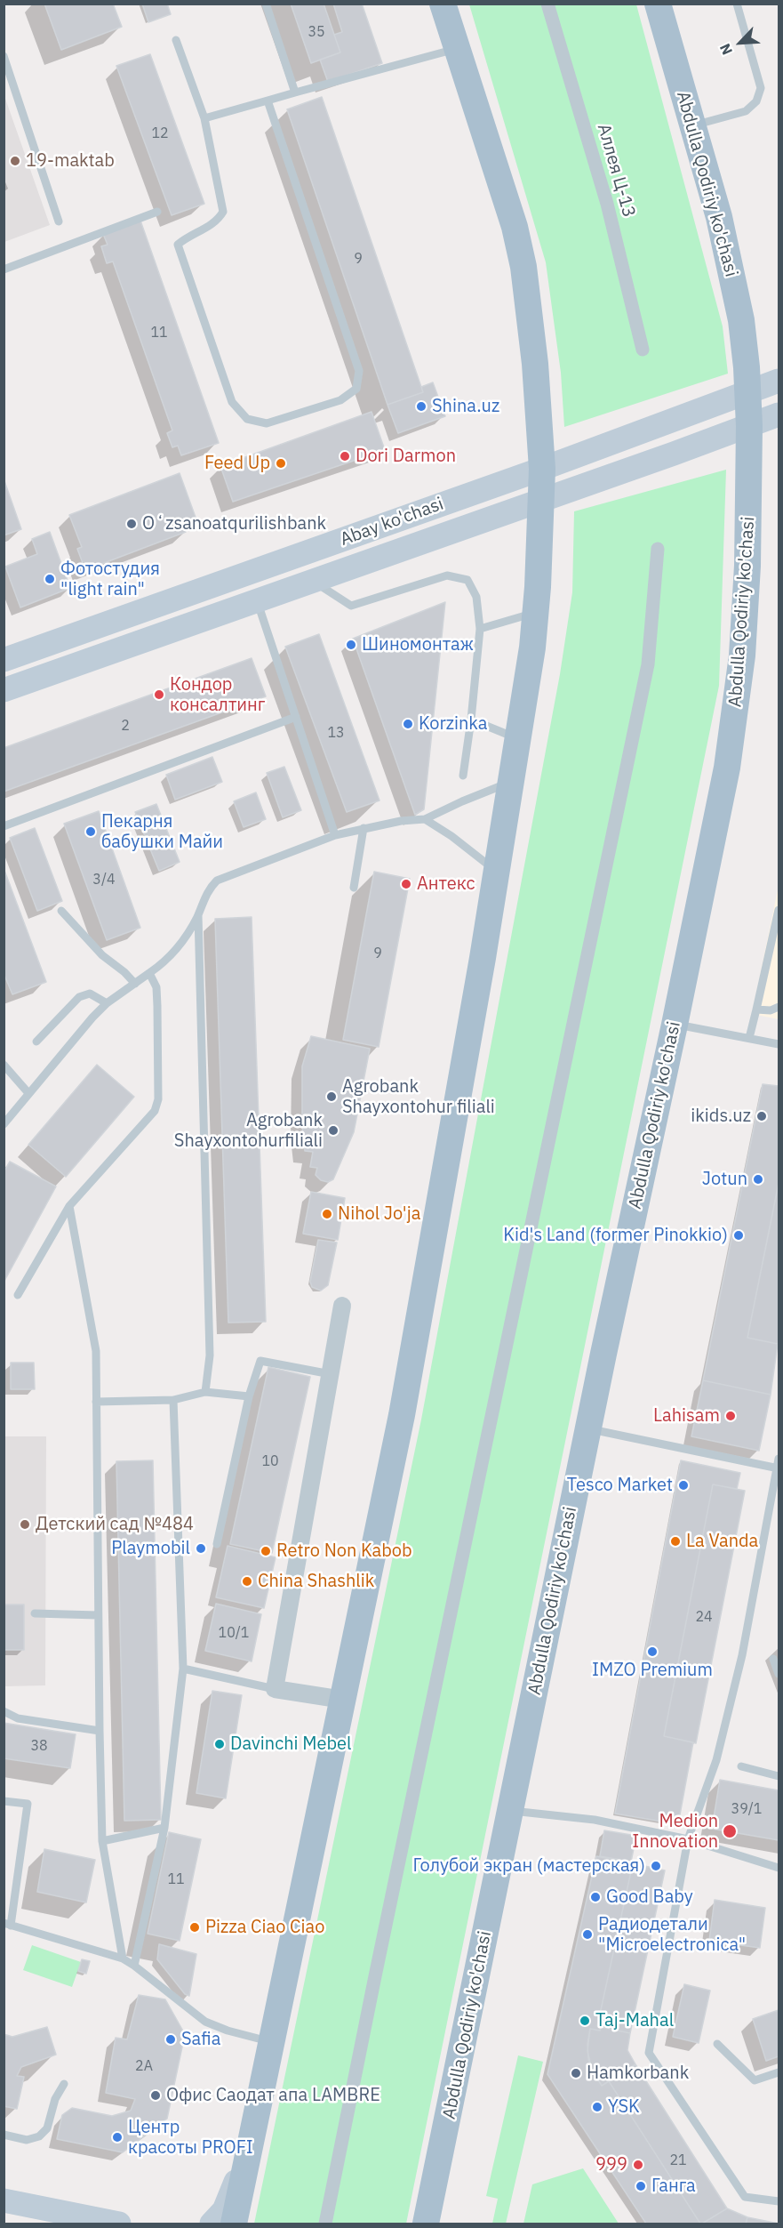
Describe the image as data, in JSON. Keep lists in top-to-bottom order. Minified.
{"streets":{"main road":["Abdulla Qodiriy ko'chasi","Abay ko'chasi"],"street":["Аллея Ц-13"]},"crossings":[["Abdulla Qodiriy ko'chasi","Abay ko'chasi"]],"places":["19-maktab","Shina.uz","Dori Darmon","Feed Up","Oʻzsanoatqurilishbank","Фотостудия \"light rain\"","Шиномонтаж","Кондор консалтинг","Korzinka","Пекарня бабушки Майи","Антекс","Agrobank Shayxontohur filiali","ikids.uz","Agrobank Shayxontohurfiliali","Jotun","Nihol Jo'ja","Kid's Land (former Pinokkio)","Lahisam","Tesco Market","Детский сад №484","La Vanda","Playmobil","Retro Non Kabob","China Shashlik","IMZO Premium","Davinchi Mebel","Medion Innovation","Голубой экран (мастерская)","Good Baby","Pizza Ciao Ciao","Радиодетали \"Microelectronica\"","Taj-Mahal","Safia","Hamkorbank","Офис Саодат апа LAMBRE","YSK","Центр красоты PROFI","999","Ганга"],"house_numbers":["35","12","9","11","2","13","3/4","9","10","24","10/1","38","39/1","11","2А","21"],"north":"bottom left"}
